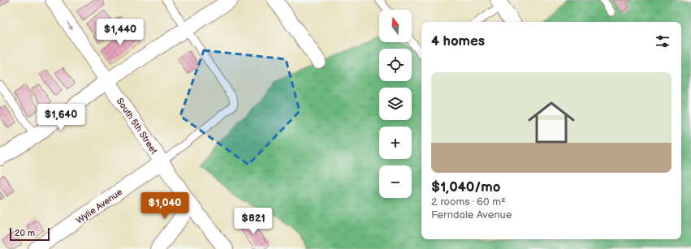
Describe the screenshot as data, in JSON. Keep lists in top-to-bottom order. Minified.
{"streets":{"street":["South 5th Street","Wylie Avenue"]},"crossings":[["South 5th Street","Wylie Avenue"]],"scale_bar":"20 m","north":"top","page":{"map_buttons":["+","−"],"price":["$1,440","$1,640","$1,040","$821"],"heading":"4 homes","list":[{"name":"$1,040/mo","note":"2 rooms · 60 m² · Ferndale Avenue"}],"scale":"20 m"}}
